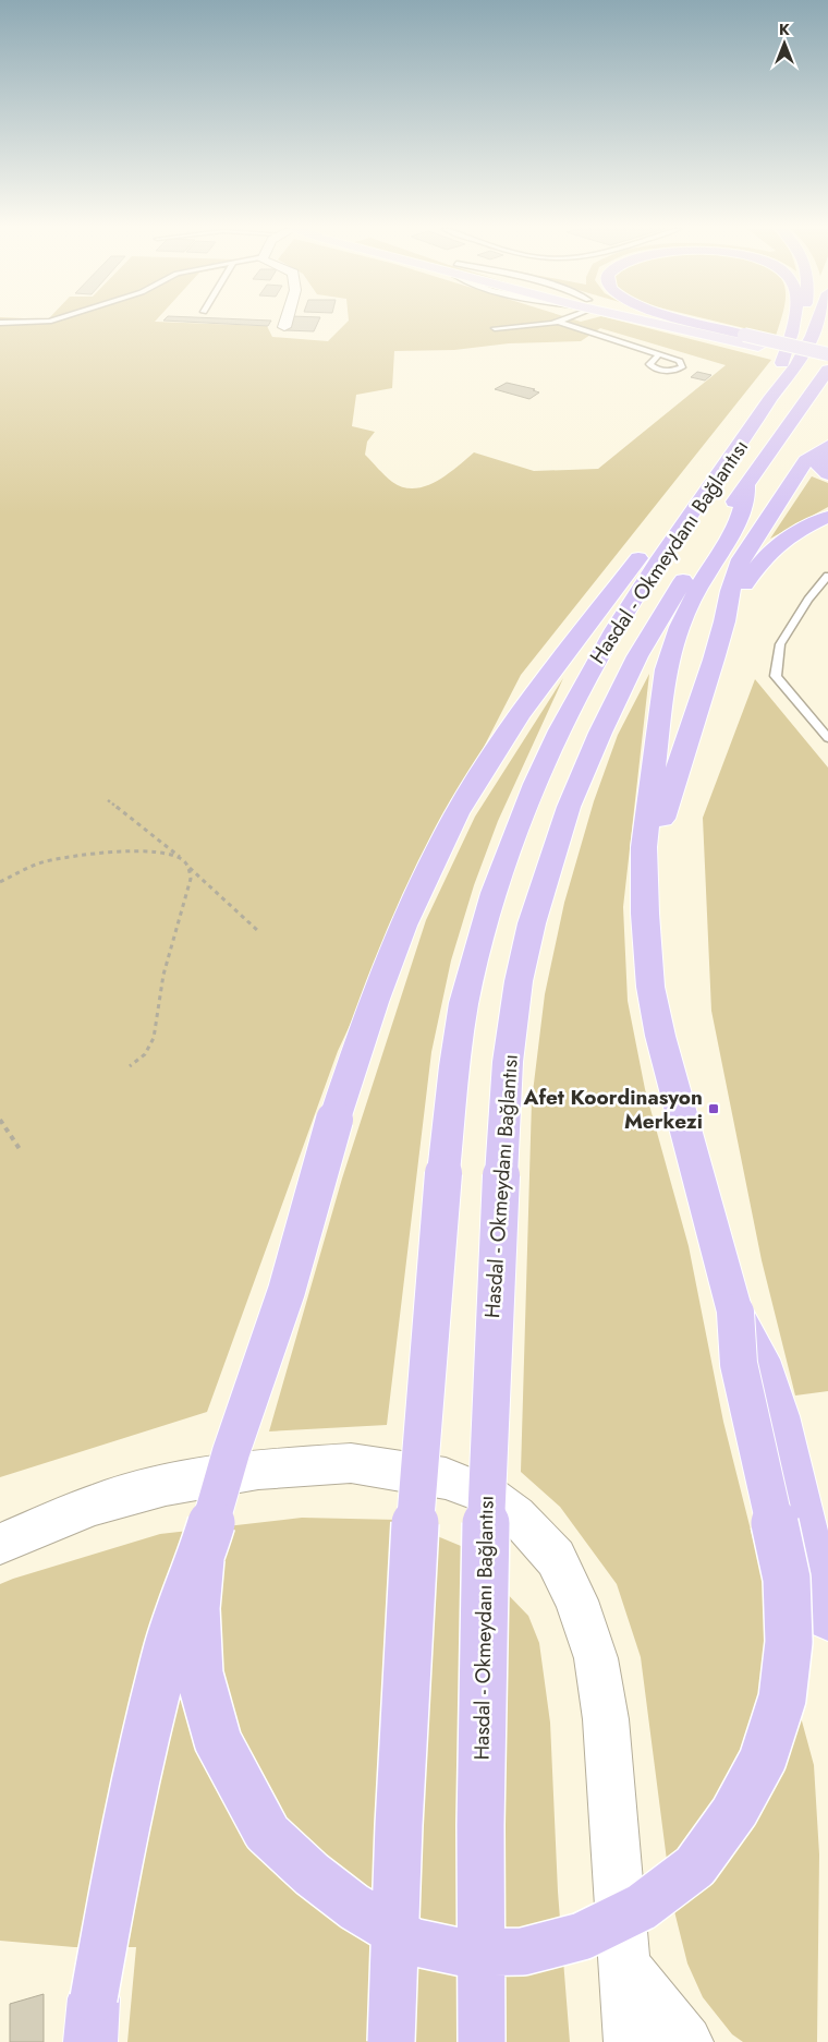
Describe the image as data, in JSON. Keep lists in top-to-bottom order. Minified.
{"streets":{"highway":["Hasdal - Okmeydanı Bağlantısı"]},"places":{"transit":["Afet Koordinasyon Merkezi"]},"north":"top"}
